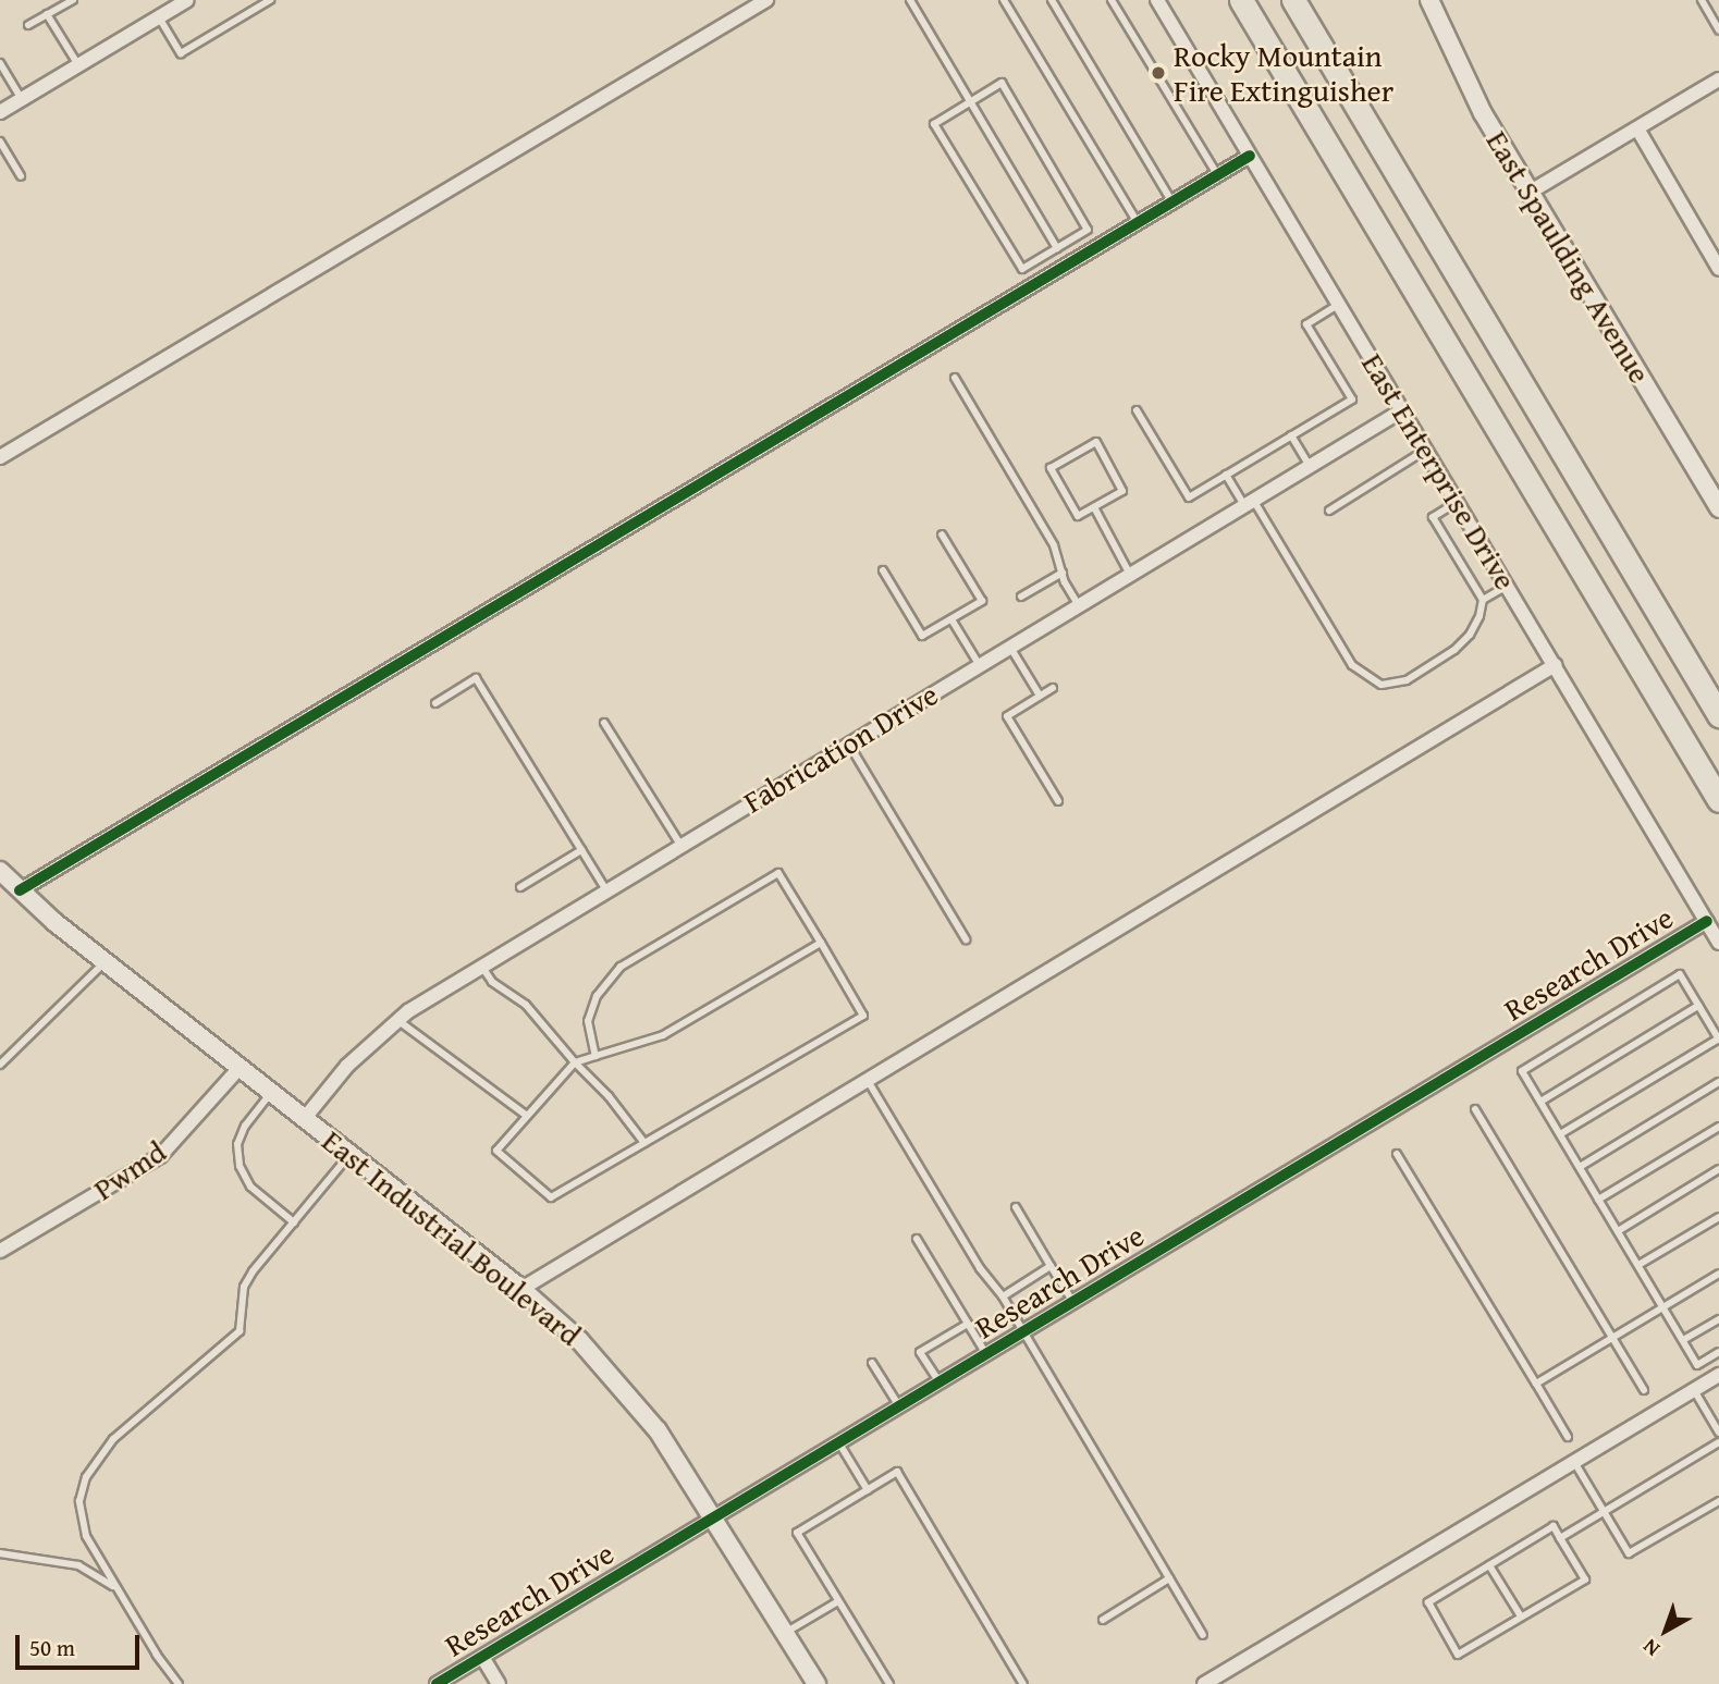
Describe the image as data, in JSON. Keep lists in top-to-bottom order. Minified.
{"streets":{"street":["East Spaulding Avenue","East Enterprise Drive","Fabrication Drive","Research Drive","Pwmd","East Industrial Boulevard"]},"crossings":[["East Enterprise Drive","Fabrication Drive"],["East Enterprise Drive","Research Drive"],["Fabrication Drive","East Industrial Boulevard"],["Research Drive","East Industrial Boulevard"],["Pwmd","East Industrial Boulevard"]],"places":["Rocky Mountain Fire Extinguisher"],"scale_bar":"50 m","north":"bottom left"}
